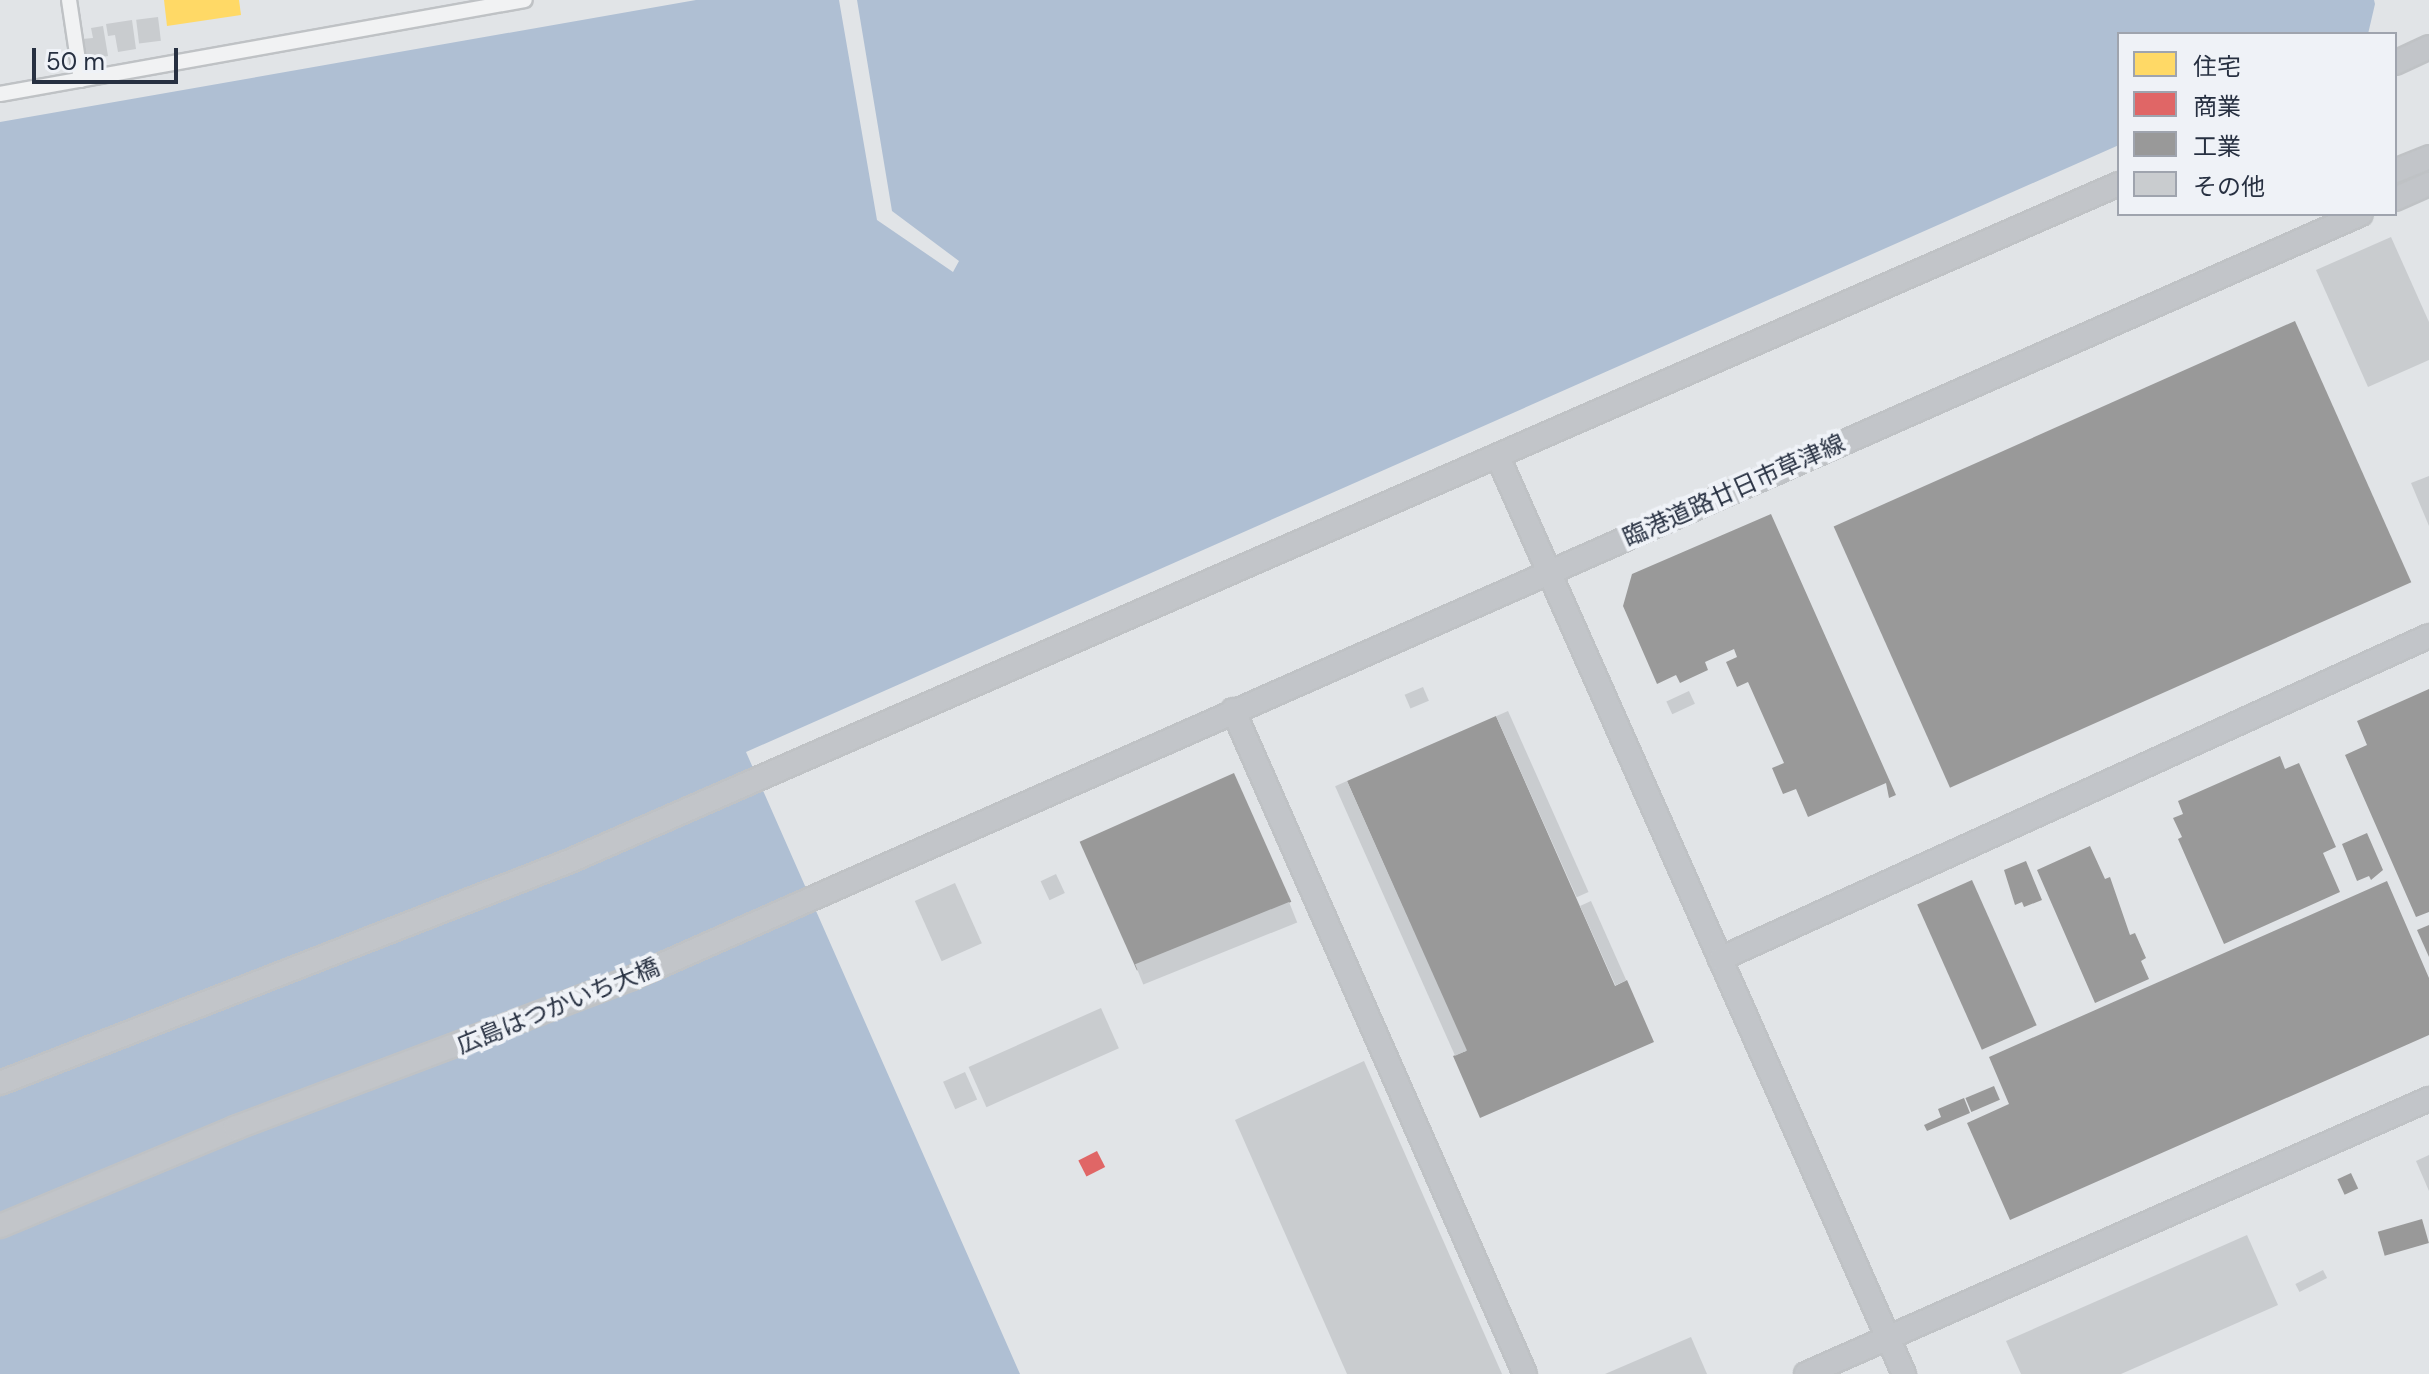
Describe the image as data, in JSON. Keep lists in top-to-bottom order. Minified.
{"streets":{"street":["臨港道路廿日市草津線","広島はつかいち大橋"]},"crossings":[["臨港道路廿日市草津線","広島はつかいち大橋"]],"legend":["住宅","商業","工業","その他"],"scale_bar":"50 m"}
